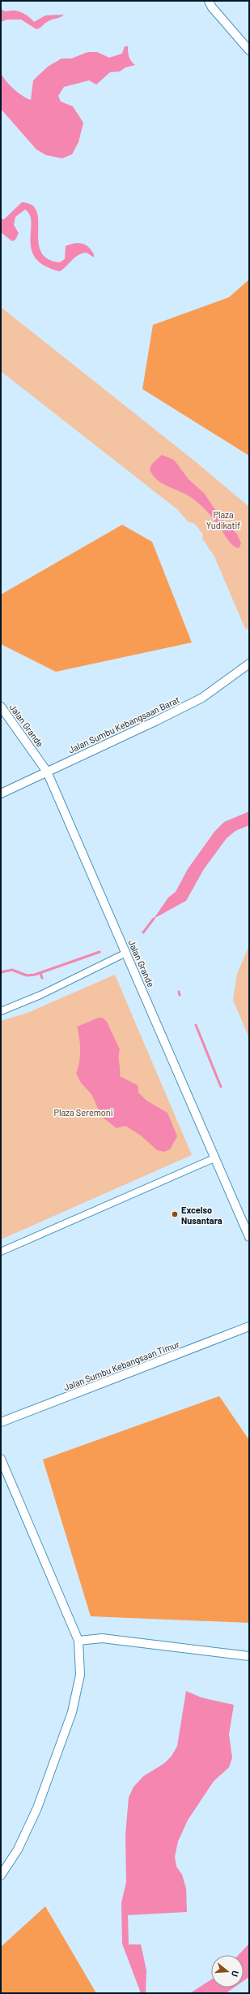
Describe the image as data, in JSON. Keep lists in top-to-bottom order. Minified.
{"streets":{"street":["Jalan Sumbu Kebangsaan Barat","Jalan Grande","Jalan Sumbu Kebangsaan Timur"]},"crossings":[["Jalan Sumbu Kebangsaan Barat","Jalan Grande"]],"parks":["Plaza Yudikatif","Plaza Seremoni"],"places":["Excelso Nusantara"],"north":"right"}
